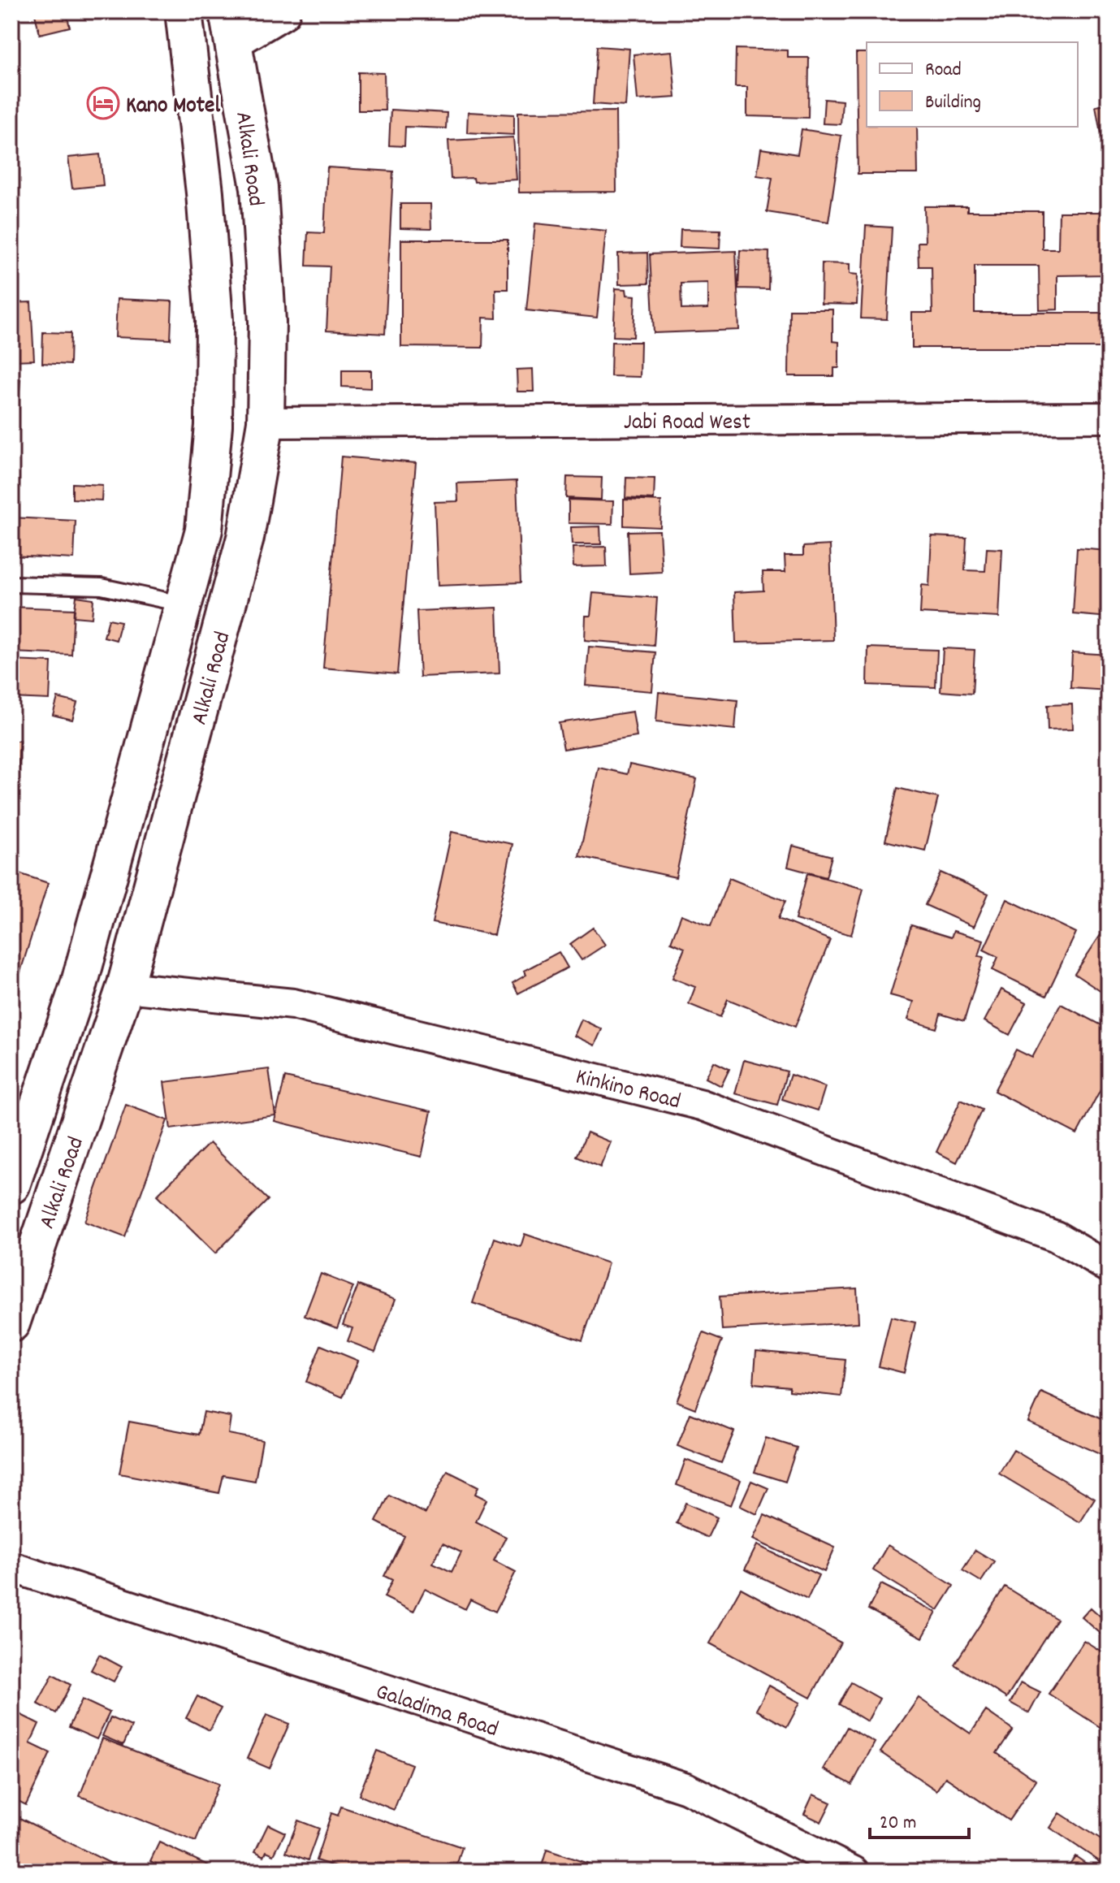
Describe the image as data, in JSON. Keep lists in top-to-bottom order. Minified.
{"streets":{"main road":["Alkali Road"],"street":["Jabi Road West","Kinkino Road","Galadima Road"]},"crossings":[["Alkali Road","Jabi Road West"],["Alkali Road","Kinkino Road"]],"places":{"hotel":["Kano Motel"]},"legend":["Road","Building"],"scale_bar":"20 m"}
